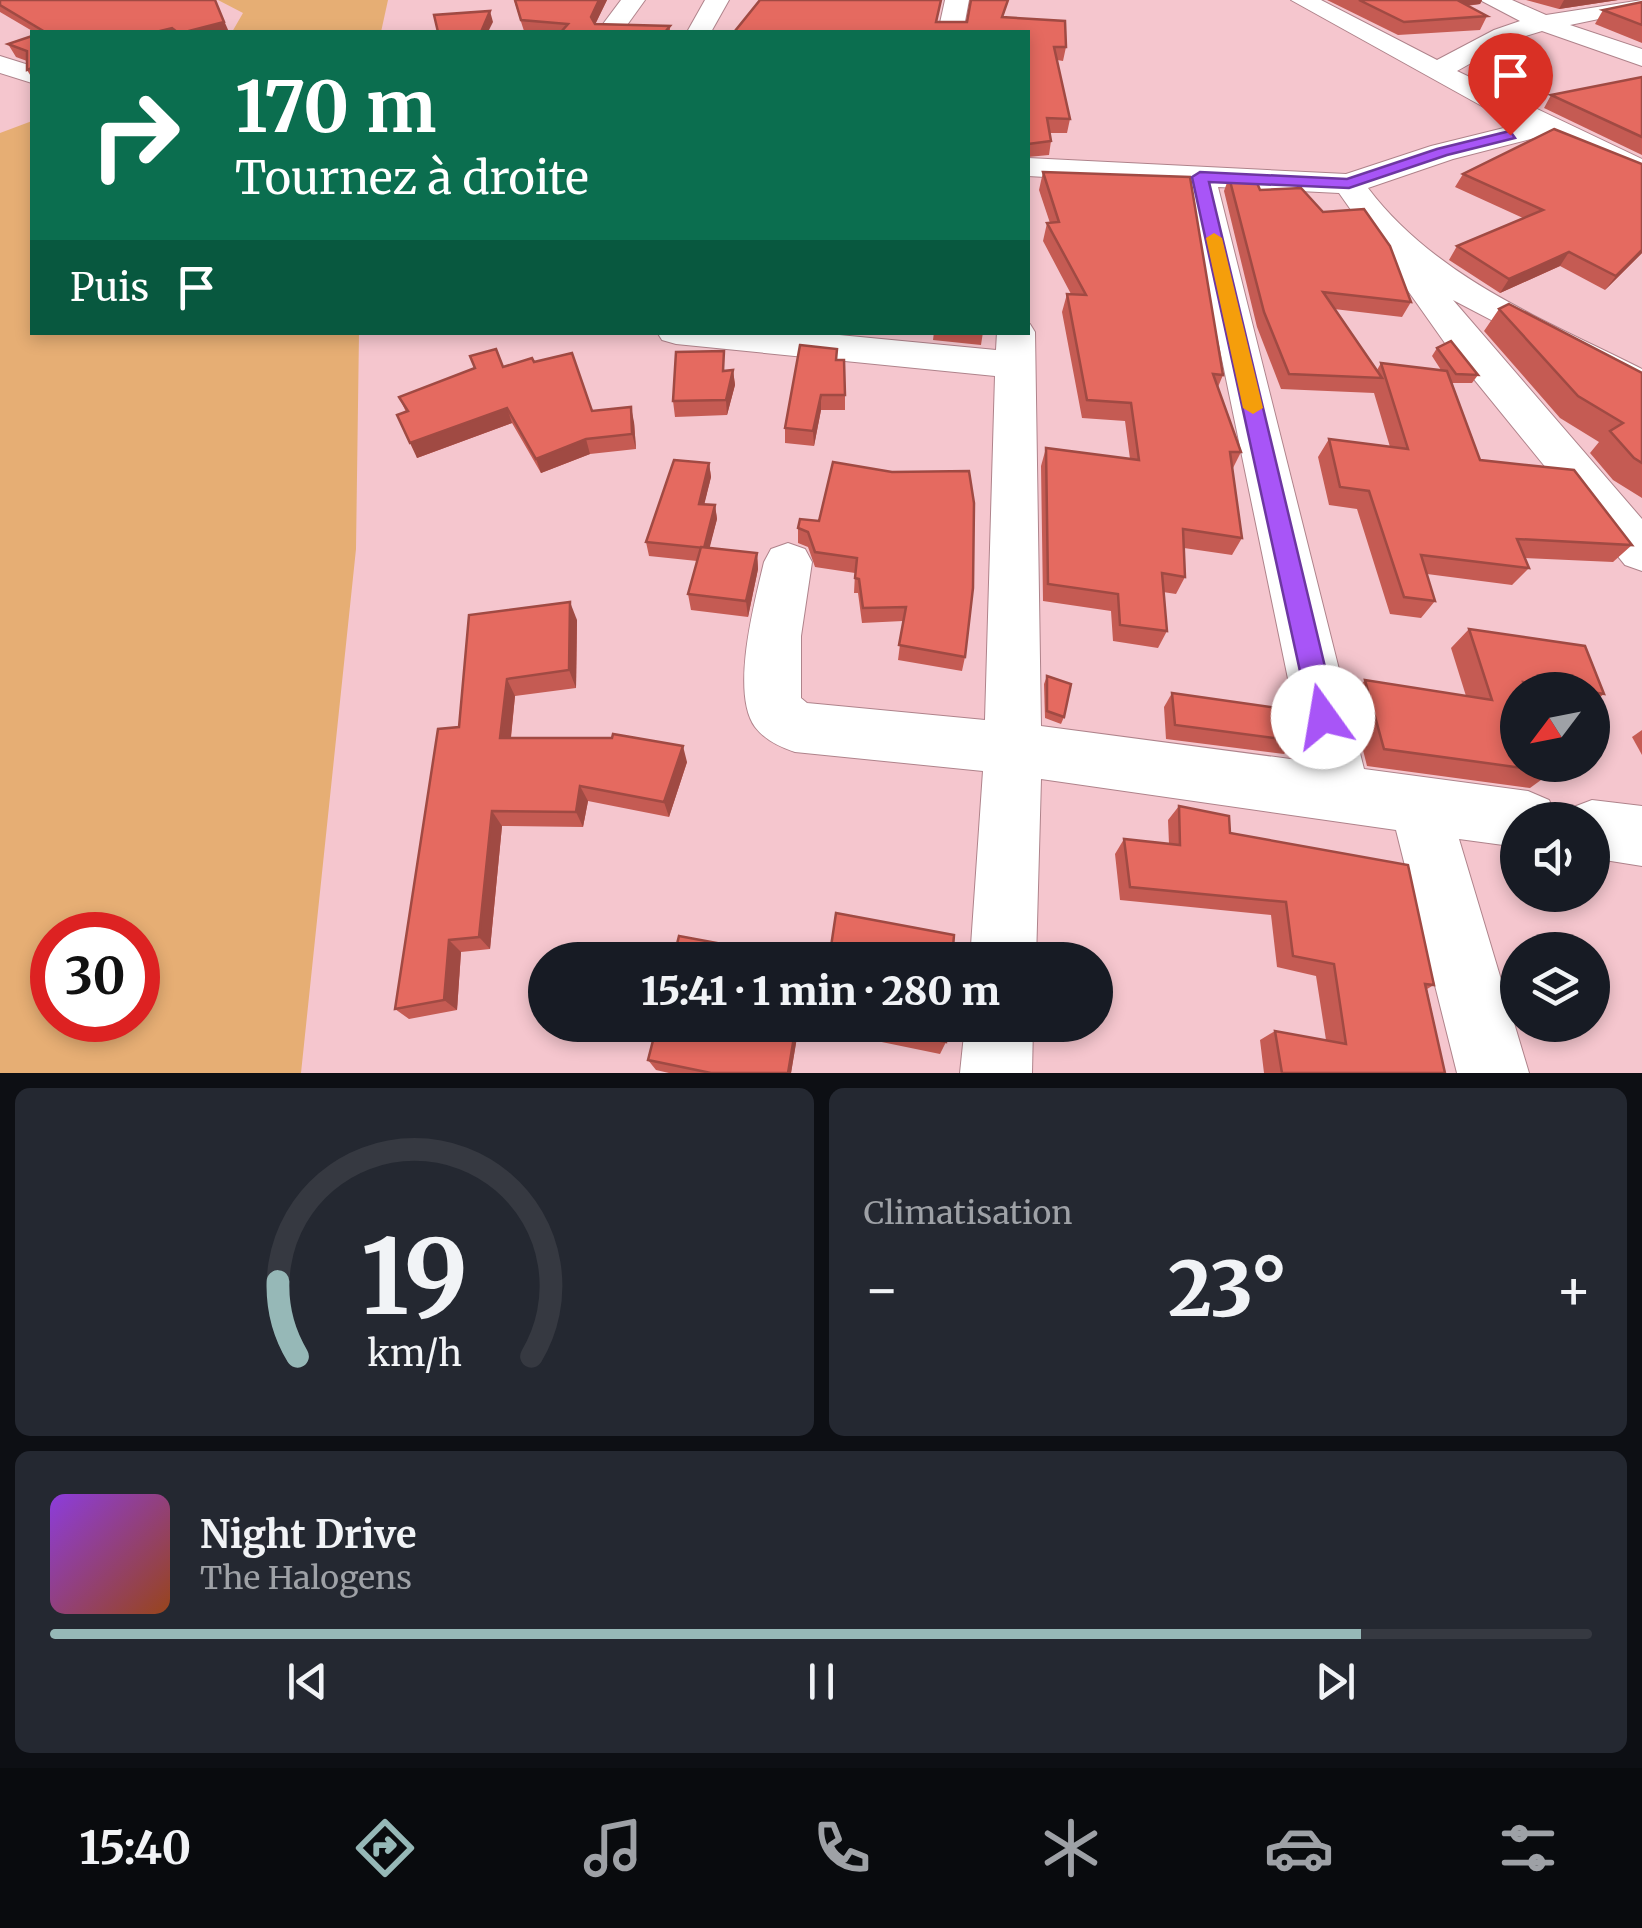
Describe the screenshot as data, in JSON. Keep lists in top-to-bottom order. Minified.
{"north":"bottom left","page":{"turn":["170 m","Tournez à droite"],"then":"Puis","limit":"30","trip":"15:41 · 1 min · 280 m","tile":"Climatisation","heat":["−","23°","+"],"song":["Night Drive","The Halogens"],"tabs":"15:40","gauge":["19","km/h"]}}
